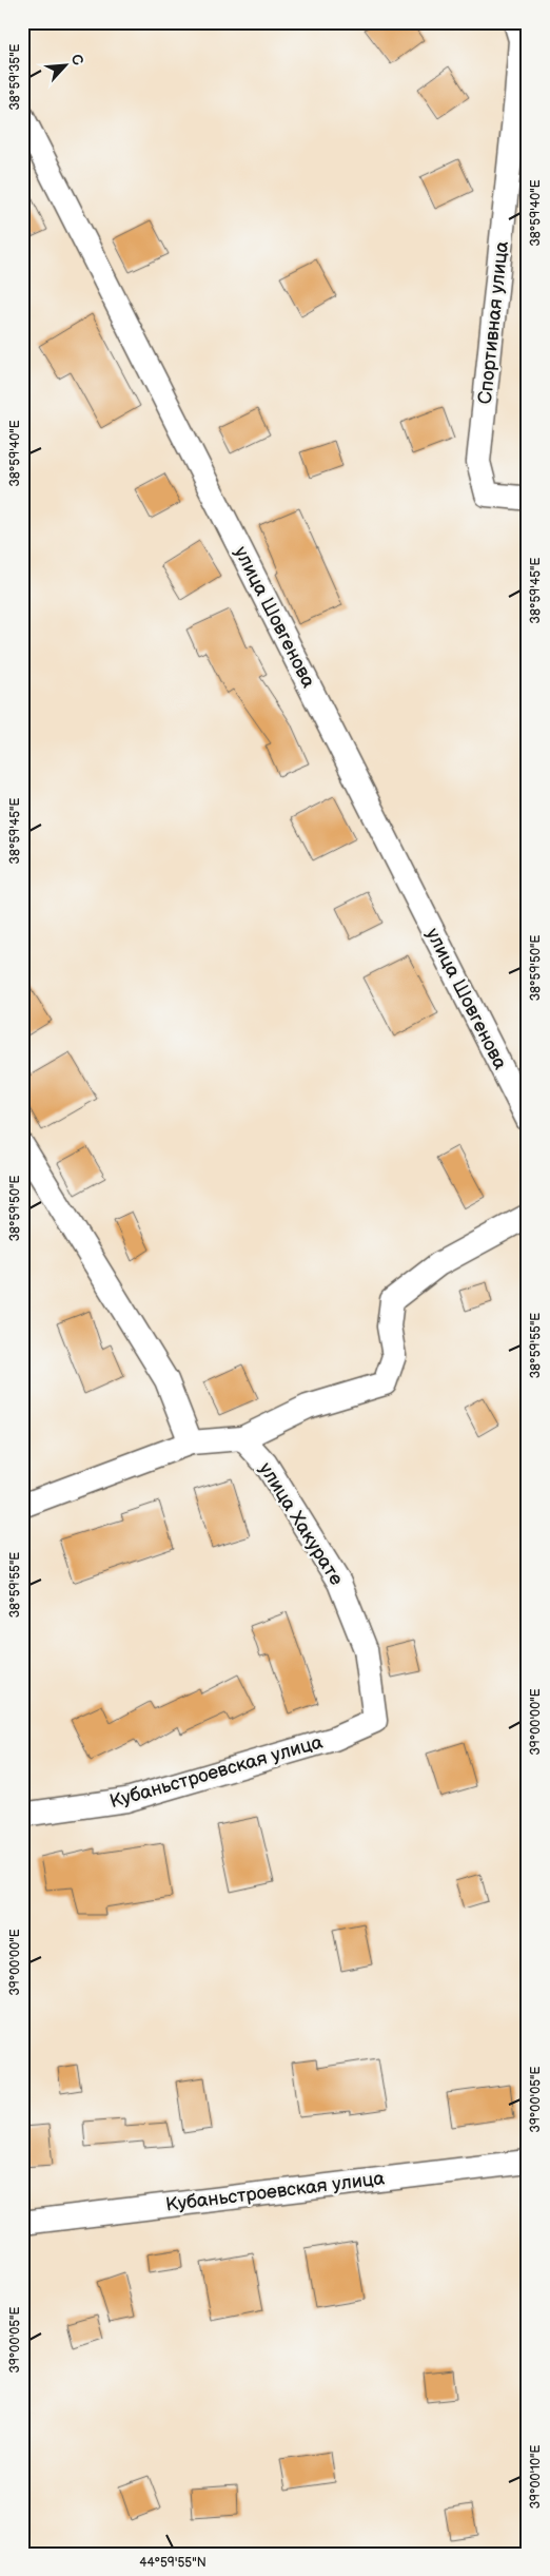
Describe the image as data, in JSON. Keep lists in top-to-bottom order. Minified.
{"streets":{"street":["Спортивная улица","улица Шовгенова","улица Хакурате","Кубаньстроевская улица"]},"crossings":[["улица Хакурате","Кубаньстроевская улица"]],"north":"top right","coordinates":["38°59'35\"E","38°59'40\"E","38°59'45\"E","38°59'50\"E","38°59'55\"E","39°00'00\"E","39°00'05\"E","39°00'10\"E","44°59'55\"N"]}
